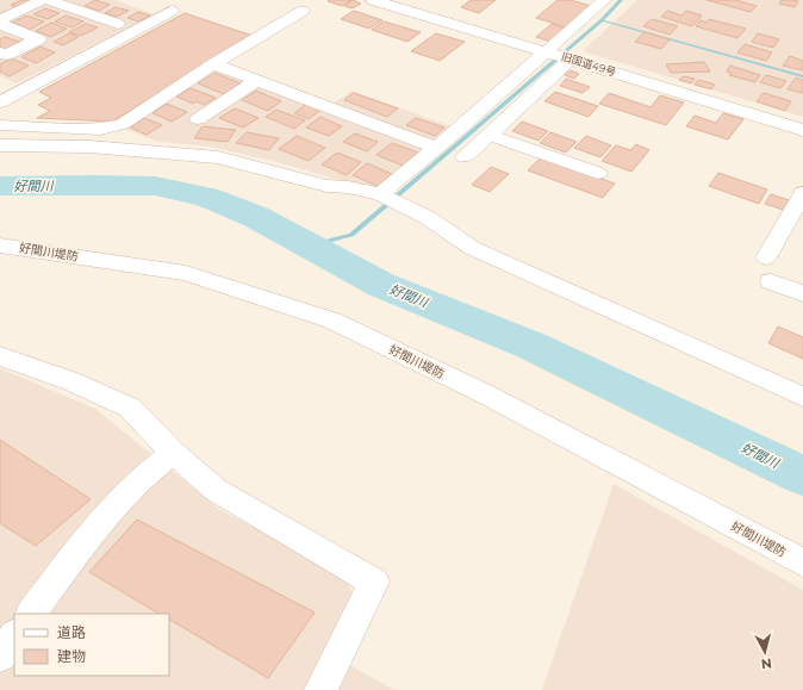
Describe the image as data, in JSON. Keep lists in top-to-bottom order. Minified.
{"streets":{"street":["旧国道49号","好間川堤防"]},"water":["好間川"],"legend":["道路","建物"],"north":"bottom"}
